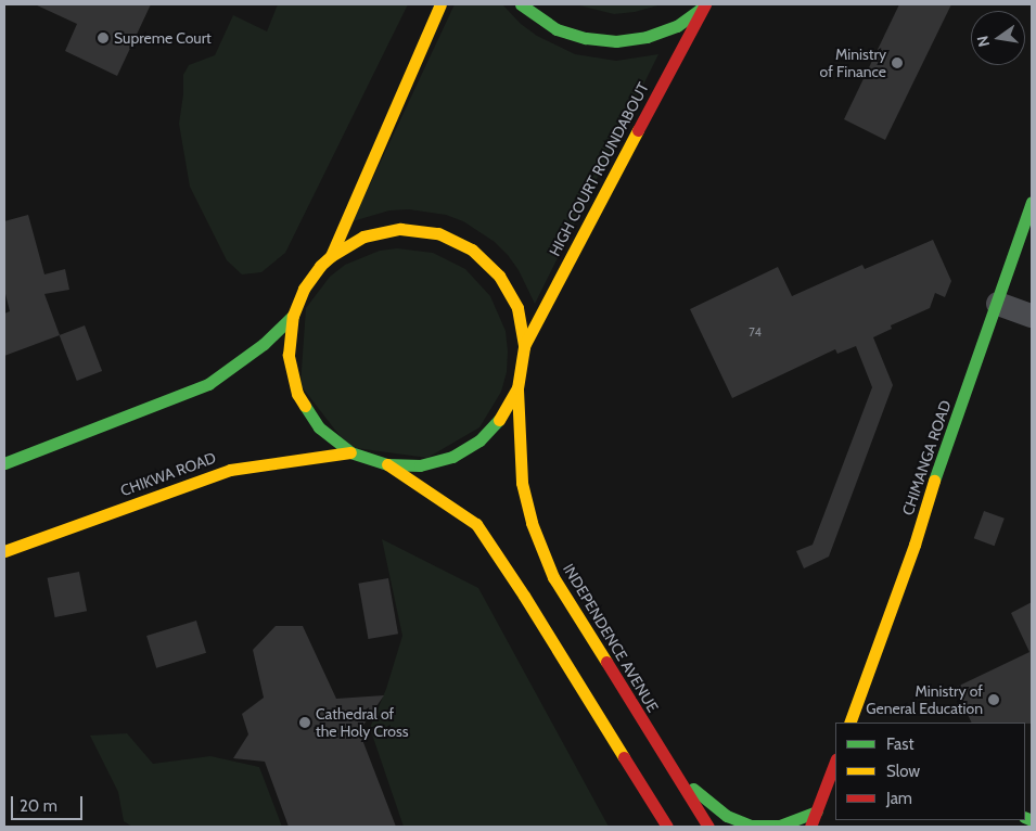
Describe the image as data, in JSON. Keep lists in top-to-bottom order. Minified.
{"streets":{"main road":["HIGH COURT ROUNDABOUT","CHIMANGA ROAD","CHIKWA ROAD","INDEPENDENCE AVENUE"]},"crossings":[["HIGH COURT ROUNDABOUT","CHIKWA ROAD"],["HIGH COURT ROUNDABOUT","INDEPENDENCE AVENUE"]],"places":["Supreme Court","Ministry of Finance","Ministry of General Education","Cathedral of the Holy Cross"],"house_numbers":["74"],"legend":["Fast","Slow","Jam"],"scale_bar":"20 m","north":"left"}
